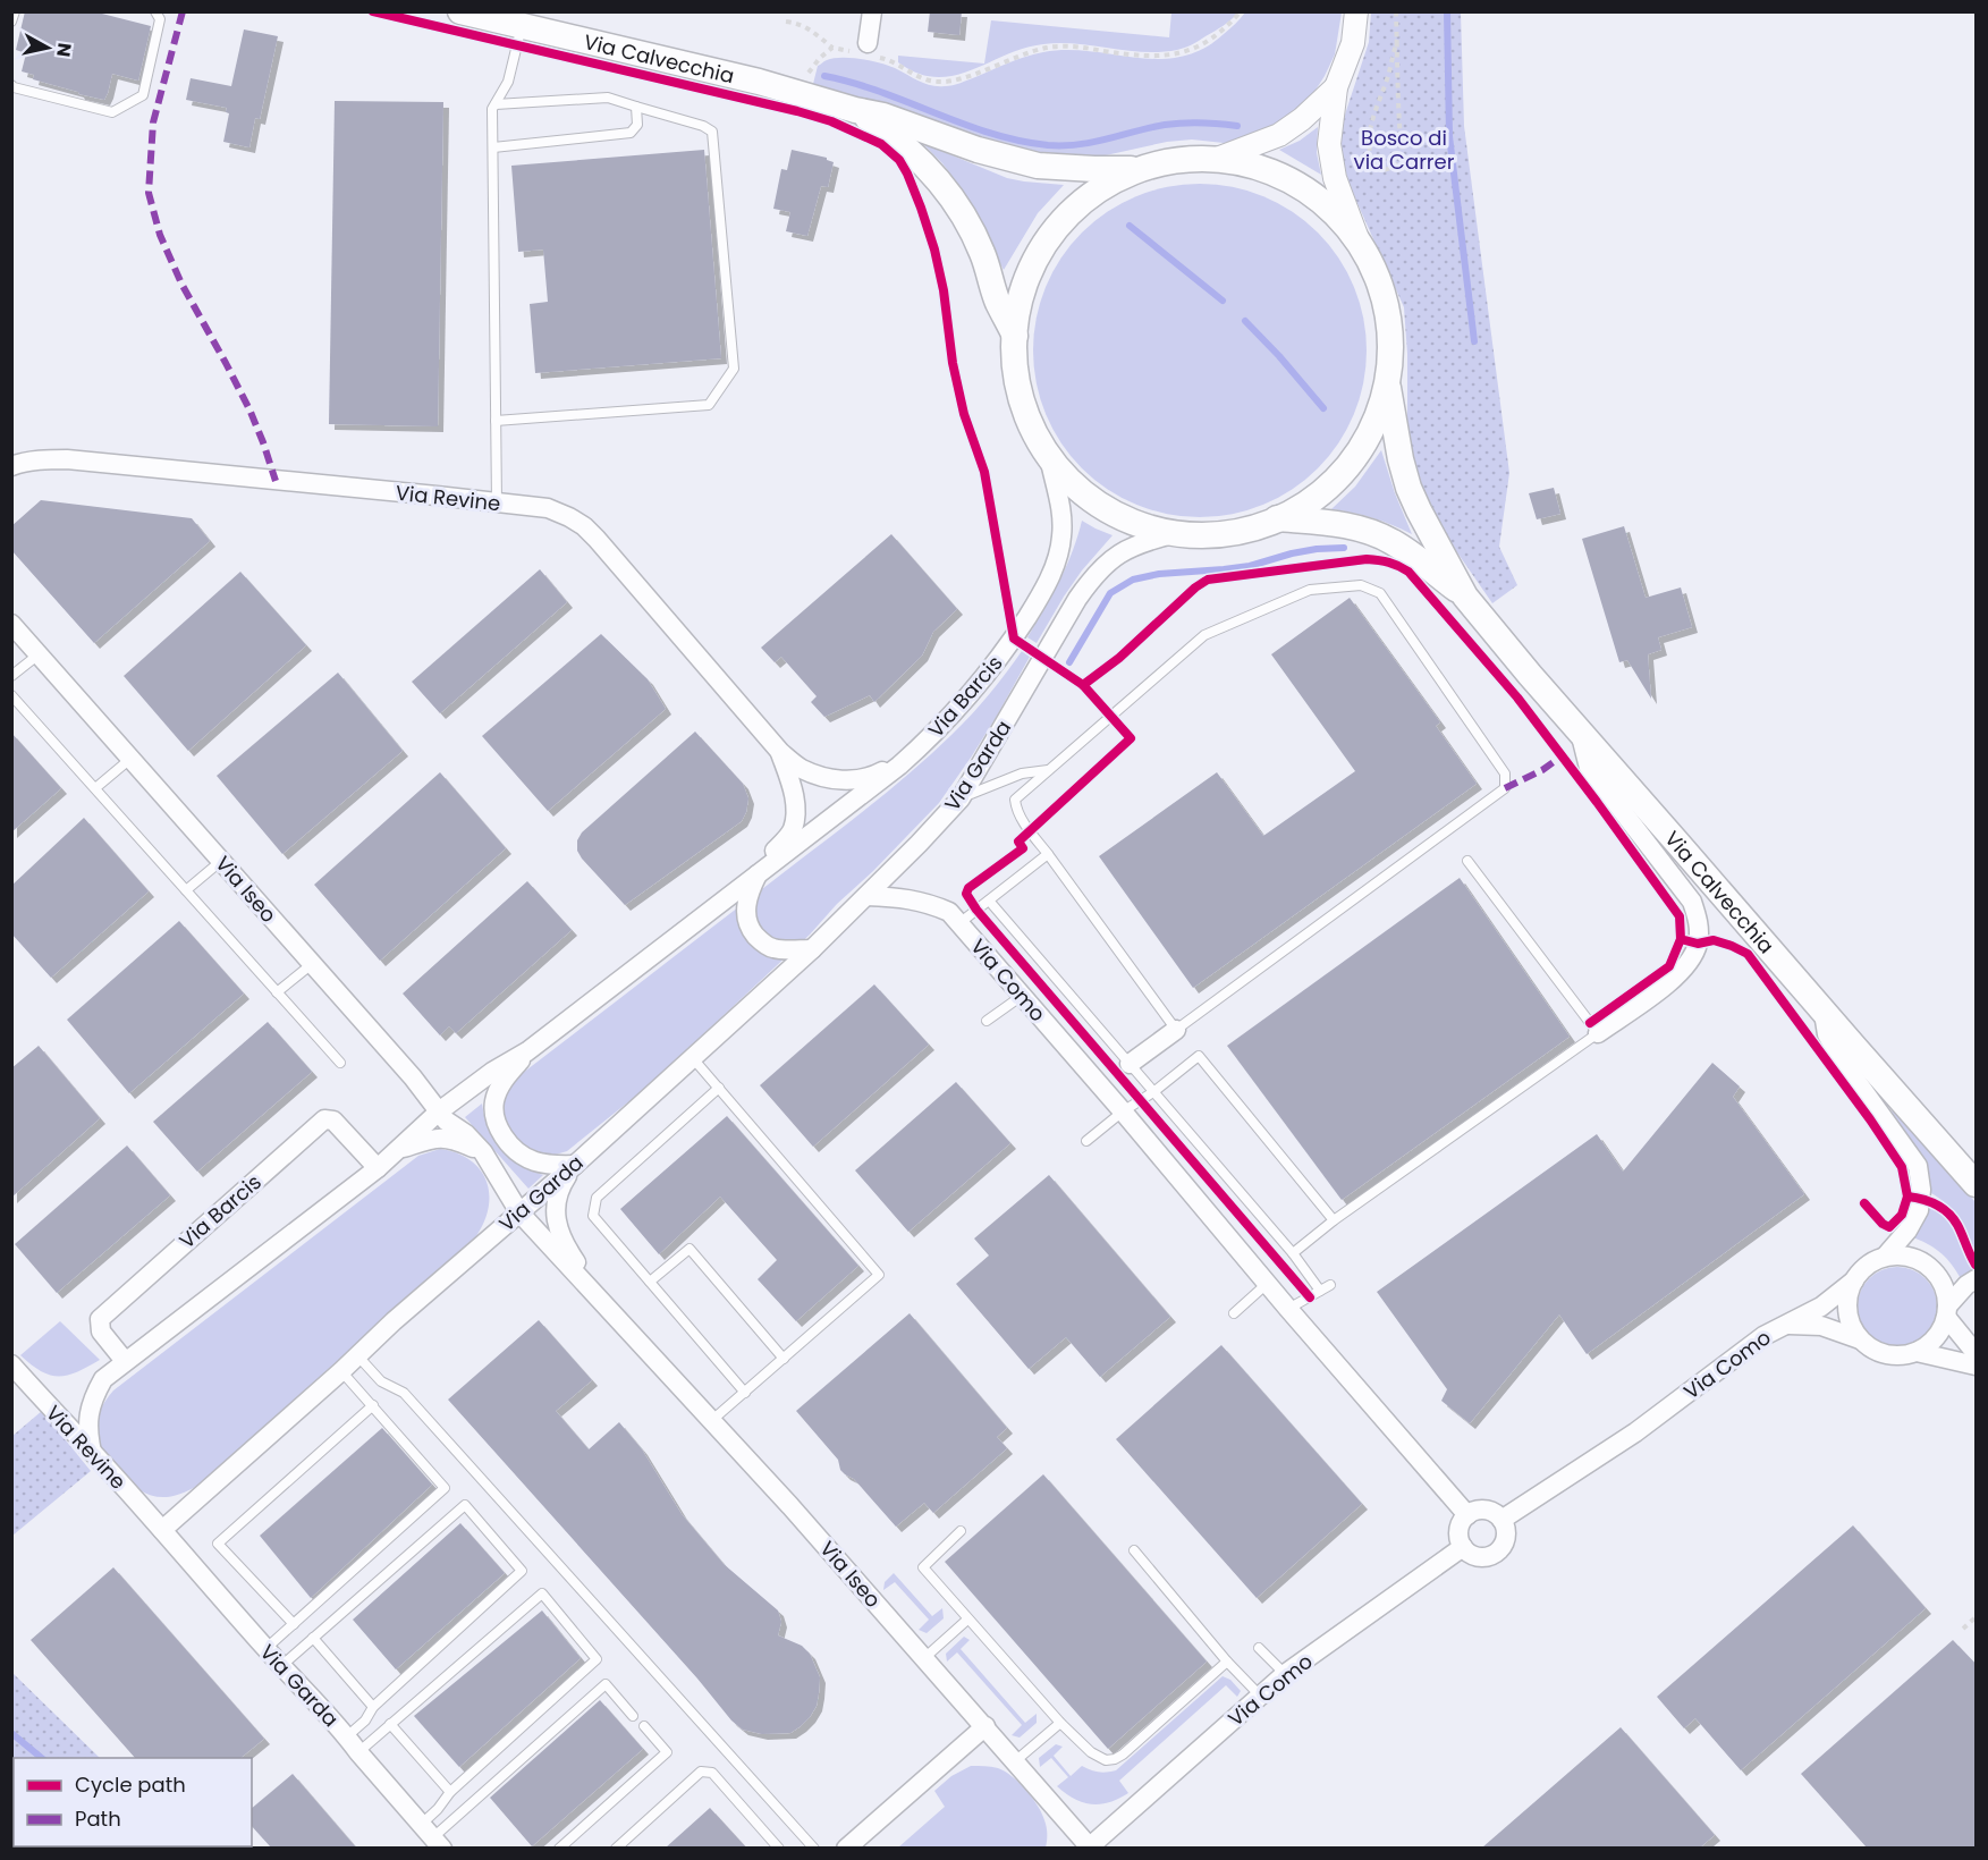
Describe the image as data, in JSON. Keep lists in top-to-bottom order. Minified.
{"streets":{"main road":["Via Calvecchia"],"street":["Via Revine","Via Barcis","Via Garda","Via Iseo","Via Como"]},"crossings":[["Via Calvecchia","Via Como"],["Via Revine","Via Barcis"],["Via Revine","Via Garda"],["Via Barcis","Via Garda"],["Via Barcis","Via Iseo"],["Via Garda","Via Iseo"],["Via Garda","Via Como"],["Via Iseo","Via Como"]],"parks":["Bosco di via Carrer"],"legend":["Cycle path","Path"],"north":"right"}
